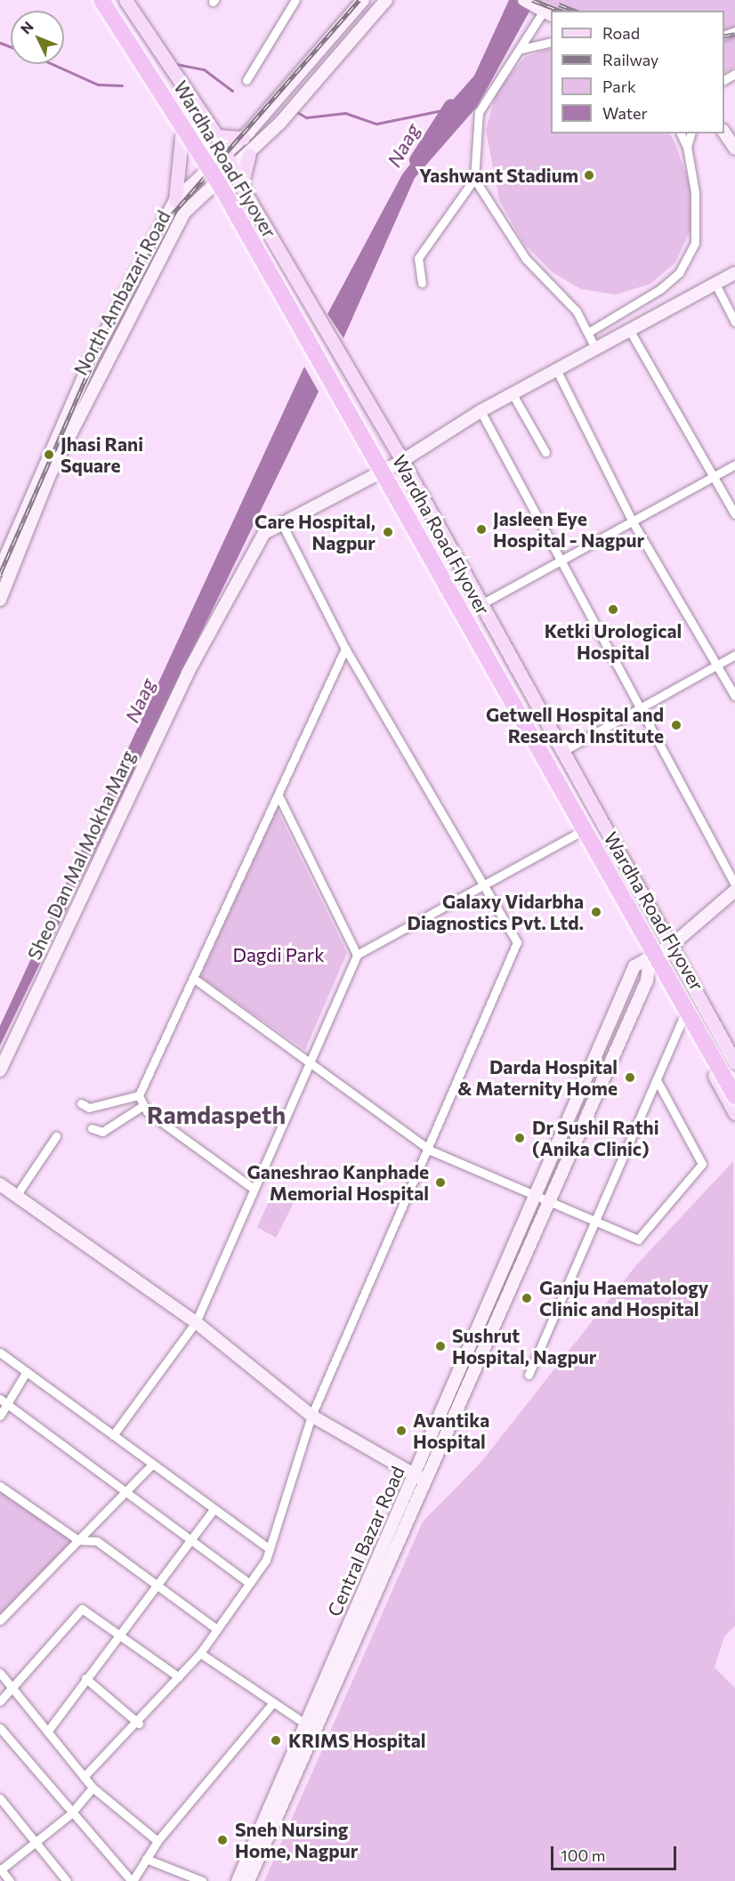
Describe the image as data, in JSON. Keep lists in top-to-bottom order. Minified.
{"streets":{"highway":["Wardha Road Flyover"],"main road":["North Ambazari Road","Sheo Dan Mal Mokha Marg","Central Bazar Road"]},"districts":["Ramdaspeth"],"water":["Naag"],"parks":["Dagdi Park"],"places":["Yashwant Stadium","Jhasi Rani Square","Jasleen Eye Hospital - Nagpur","Care Hospital, Nagpur","Ketki Urological Hospital","Getwell Hospital and Research Institute","Galaxy Vidarbha Diagnostics Pvt. Ltd.","Darda Hospital & Maternity Home","Dr Sushil Rathi (Anika Clinic)","Ganeshrao Kanphade Memorial Hospital","Ganju Haematology Clinic and Hospital","Sushrut Hospital, Nagpur","Avantika Hospital","KRIMS Hospital","Sneh Nursing Home, Nagpur"],"legend":["Road","Railway","Park","Water"],"scale_bar":"100 m","north":"top left"}
